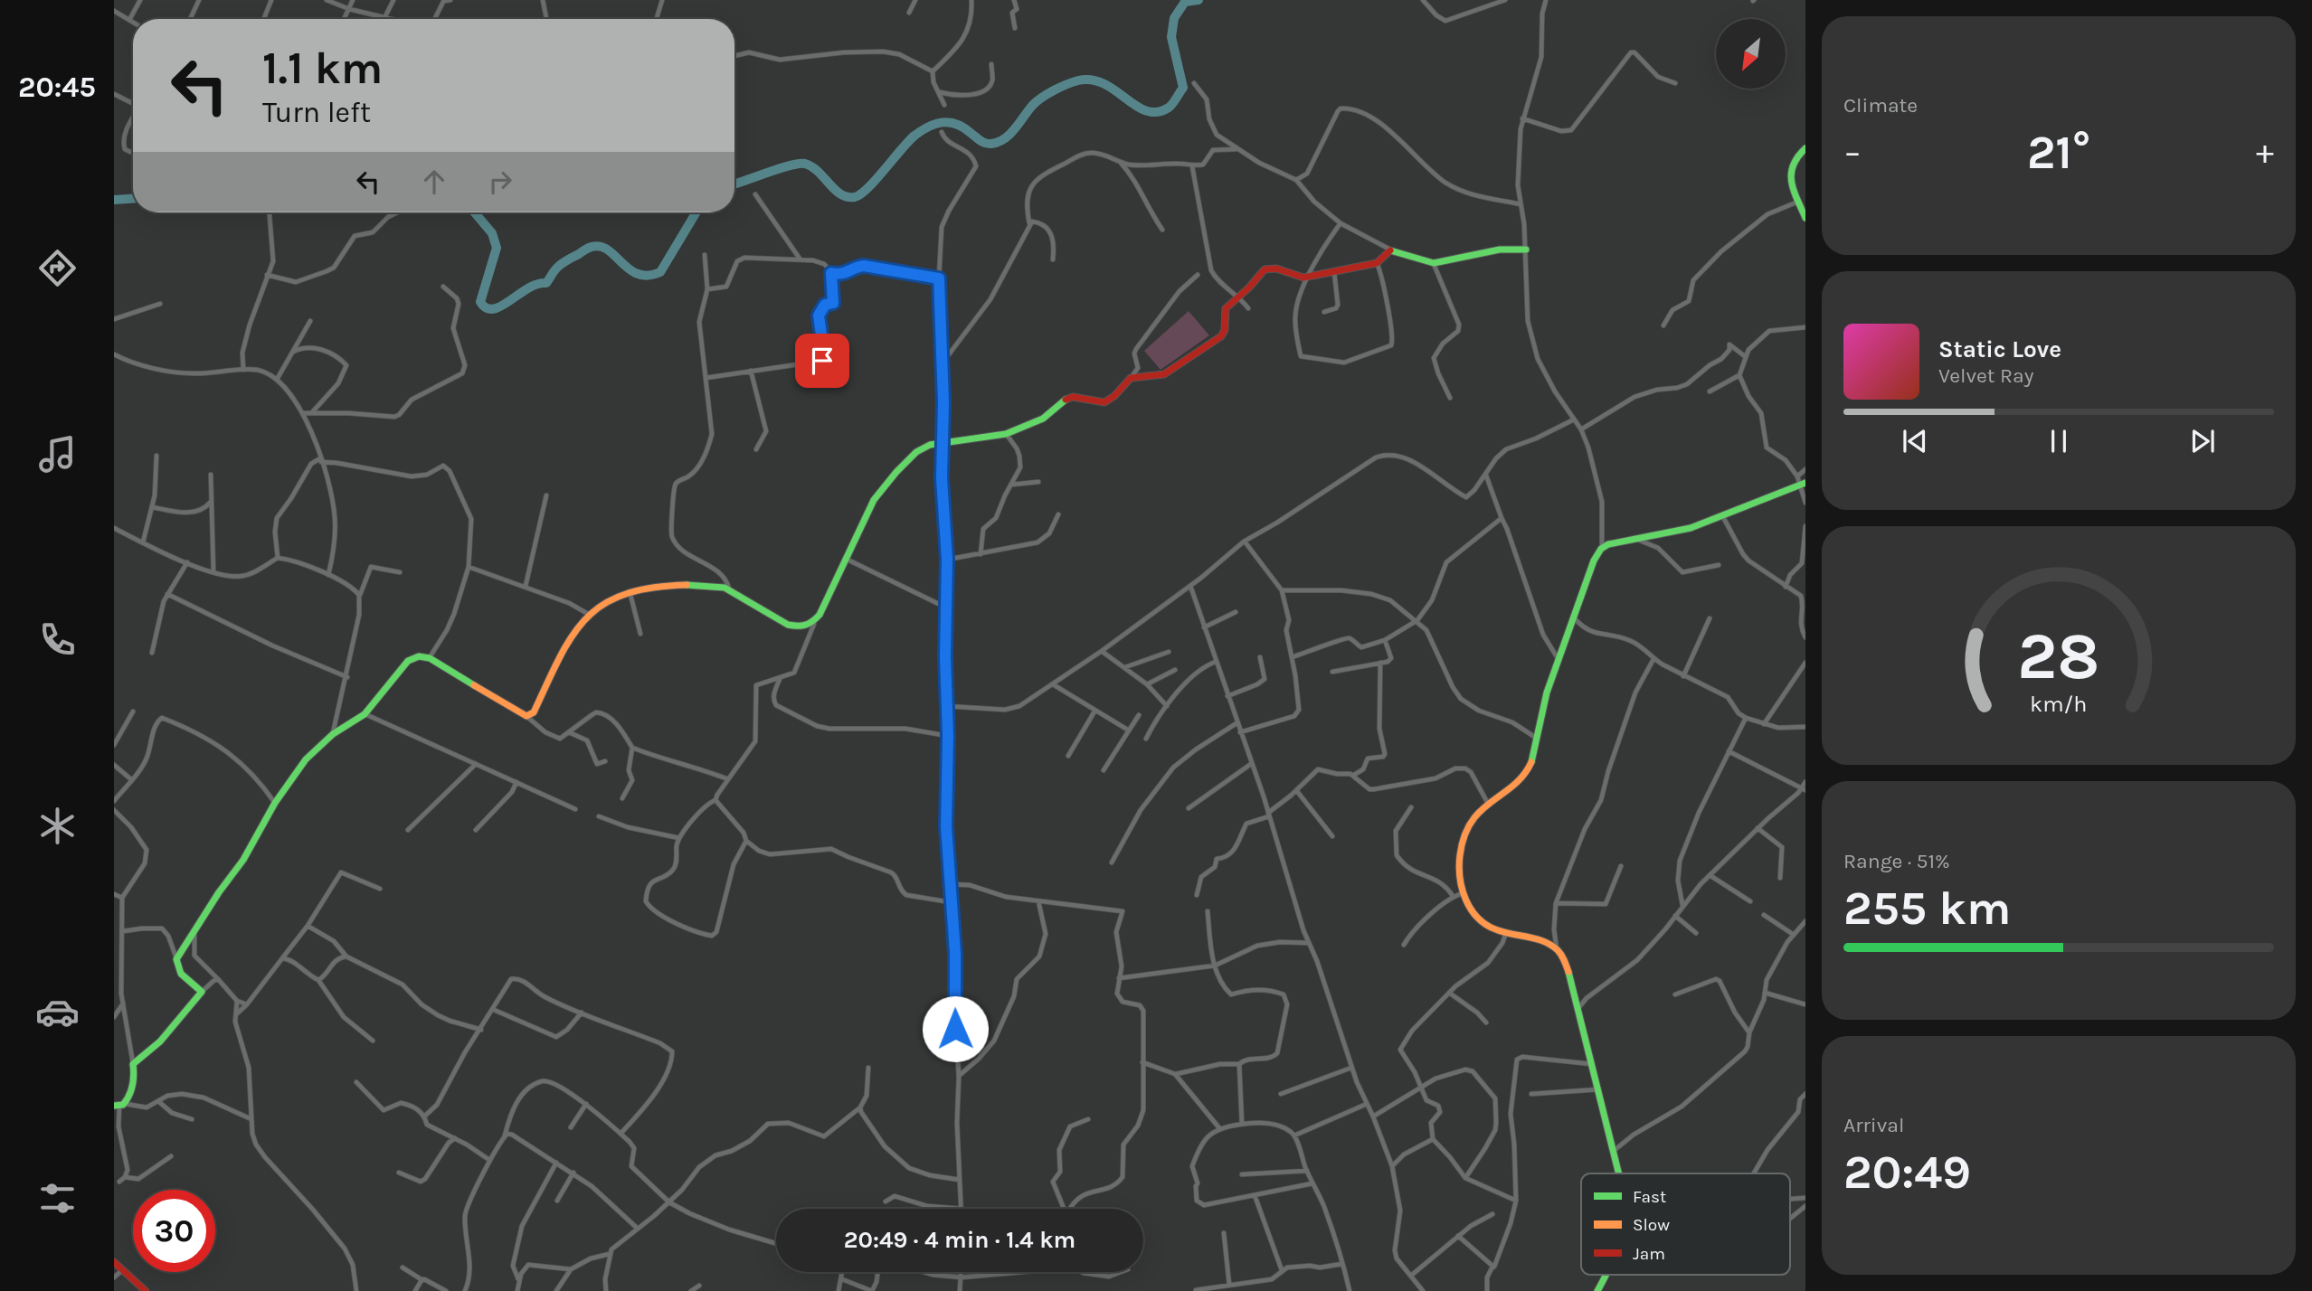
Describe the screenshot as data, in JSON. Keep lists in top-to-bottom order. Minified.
{"legend":["Fast","Slow","Jam"],"north":"bottom left","page":{"tabs":"20:45","tile":["Climate",["Range · 51%","255 km"],["Arrival","20:49"]],"turn":["1.1 km","Turn left"],"heat":["−","21°","+"],"song":["Static Love","Velvet Ray"],"limit":"30","trip":"20:49 · 4 min · 1.4 km","gauge":["28","km/h"]}}
